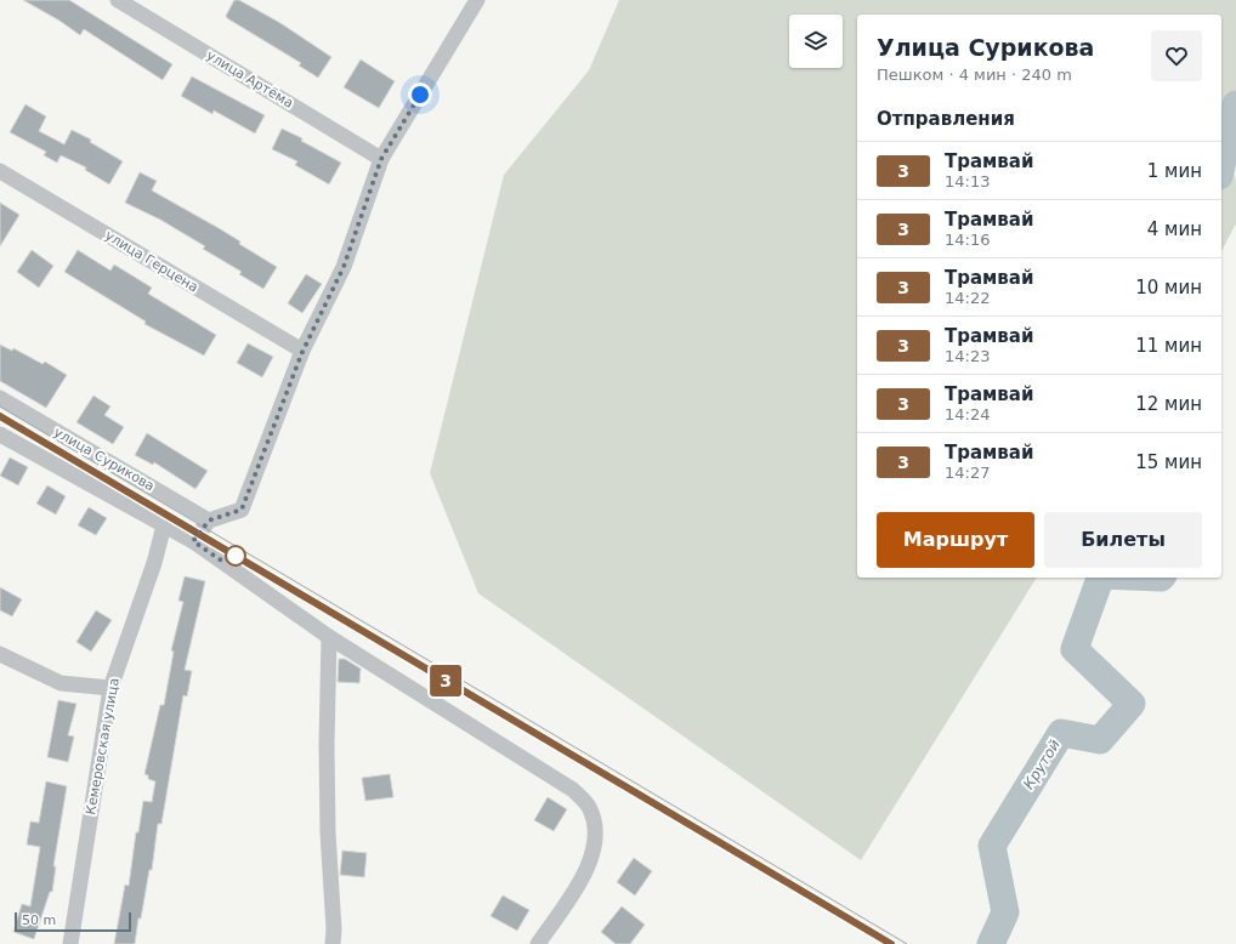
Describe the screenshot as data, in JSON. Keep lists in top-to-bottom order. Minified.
{"streets":{"street":["улица Артёма","улица Герцена","улица Сурикова","Кемеровская улица"]},"water":["Крутой"],"lines":["tram line 3"],"scale_bar":"50 m","page":{"on_map":"3","heading":[["Улица Сурикова","Пешком · 4 мин · 240 m"],"Отправления"],"list":[{"mark":"3","name":"Трамвай","note":"14:13","value":"1 мин"},{"mark":"3","name":"Трамвай","note":"14:16","value":"4 мин"},{"mark":"3","name":"Трамвай","note":"14:22","value":"10 мин"},{"mark":"3","name":"Трамвай","note":"14:23","value":"11 мин"},{"mark":"3","name":"Трамвай","note":"14:24","value":"12 мин"},{"mark":"3","name":"Трамвай","note":"14:27","value":"15 мин"}],"buttons":["Маршрут","Билеты"],"scale":"50 m"}}
